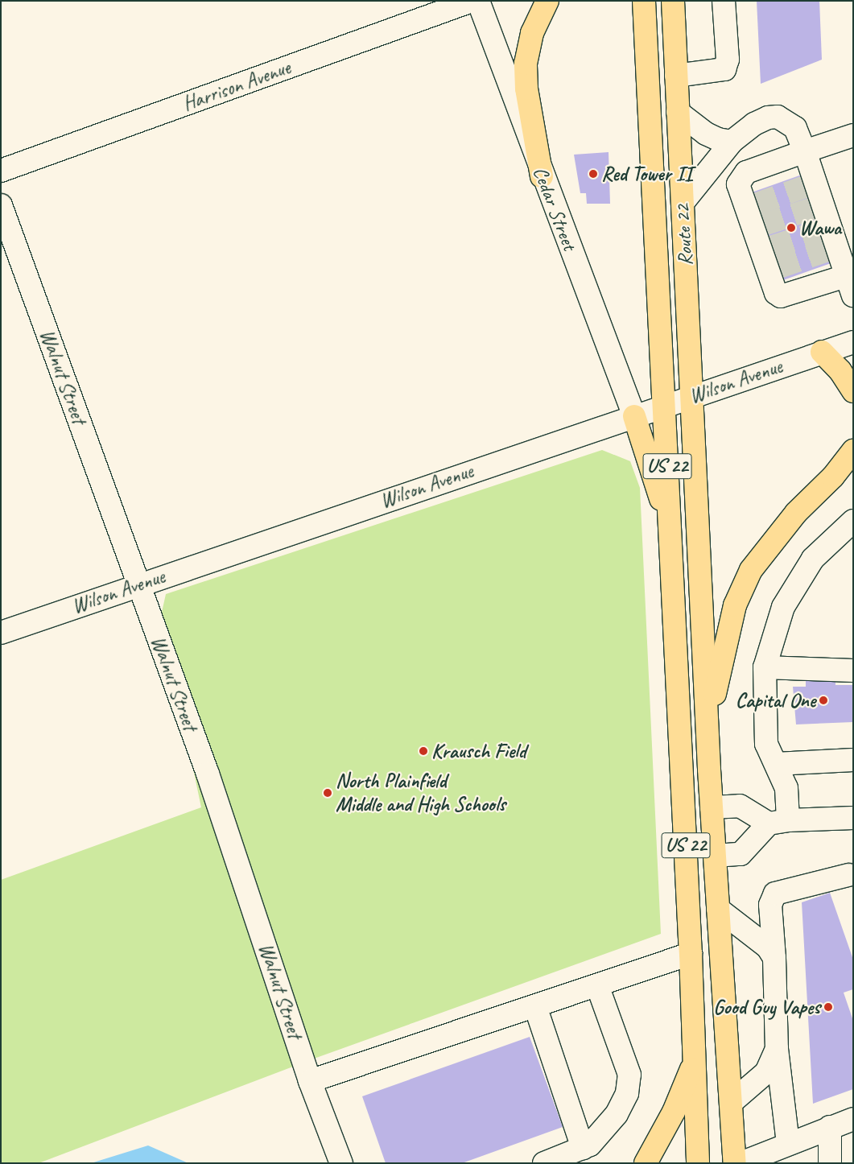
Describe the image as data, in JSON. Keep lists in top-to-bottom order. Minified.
{"streets":{"highway":["Route 22","US 22"],"street":["Harrison Avenue","Cedar Street","Walnut Street","Wilson Avenue"]},"crossings":[["Cedar Street","Wilson Avenue"],["Route 22","Wilson Avenue"],["Route 22","US 22"],["Walnut Street","Wilson Avenue"],["Wilson Avenue","US 22"]],"places":["Red Tower II","Wawa","Capital One","Krausch Field","North Plainfield Middle and High Schools","Good Guy Vapes"]}
